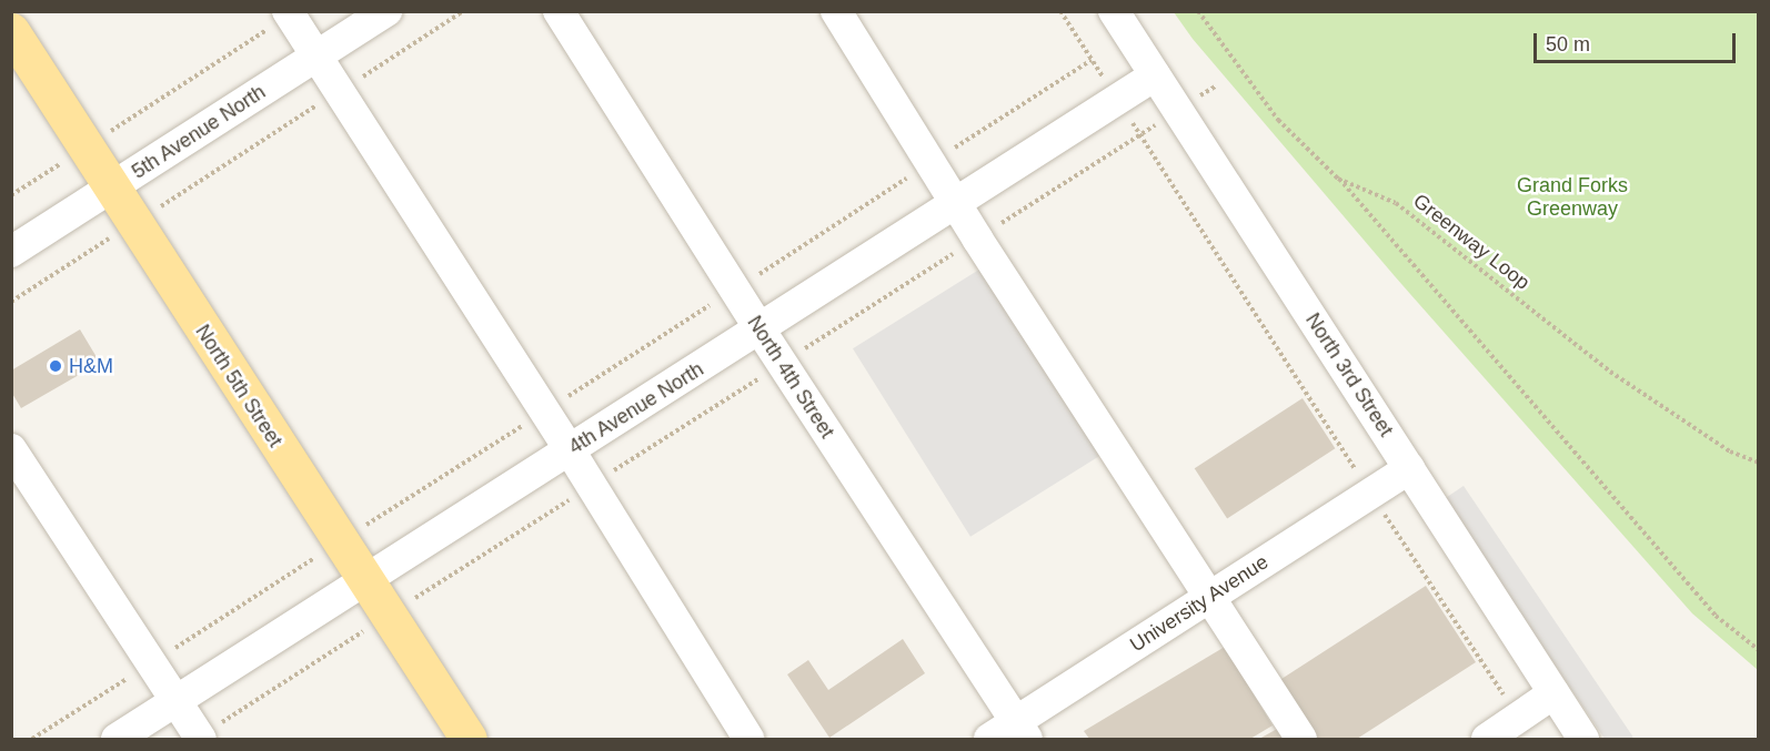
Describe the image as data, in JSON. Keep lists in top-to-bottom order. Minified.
{"streets":{"main road":["North 5th Street"],"street":["5th Avenue North","North 3rd Street","North 4th Street","4th Avenue North","University Avenue"],"path":["Greenway Loop"]},"crossings":[["5th Avenue North","North 5th Street"],["North 3rd Street","4th Avenue North"],["North 3rd Street","University Avenue"],["North 4th Street","4th Avenue North"],["North 4th Street","University Avenue"],["North 5th Street","4th Avenue North"]],"parks":["Grand Forks Greenway"],"places":["H&M"],"scale_bar":"50 m"}
